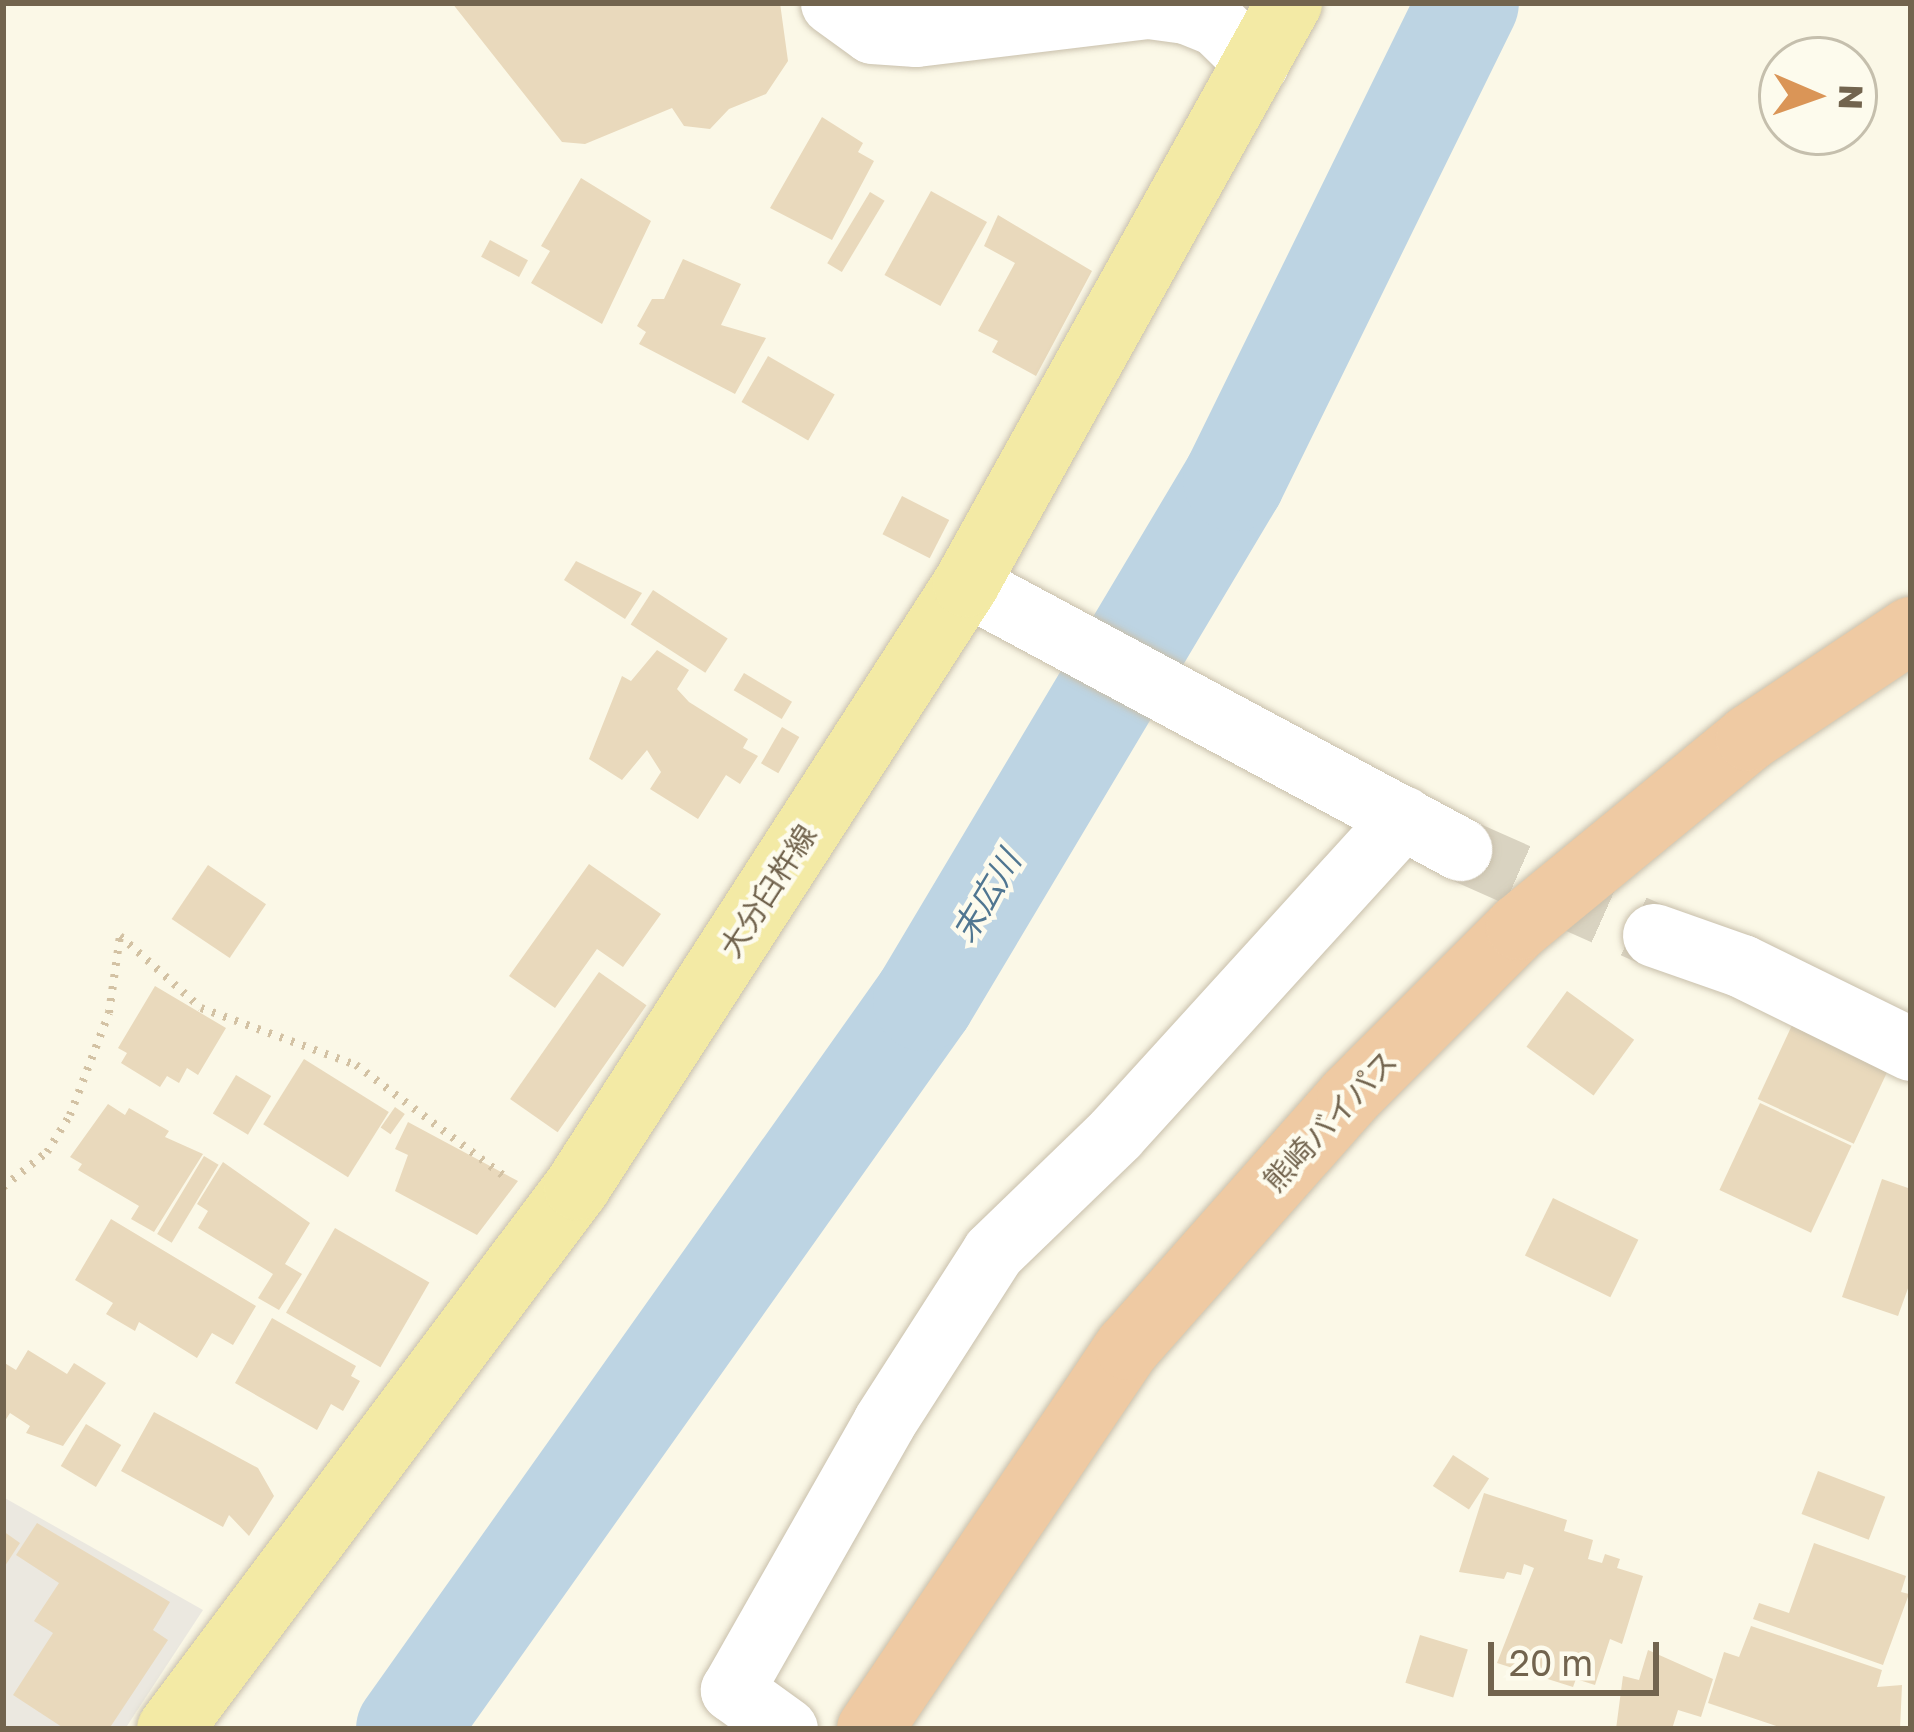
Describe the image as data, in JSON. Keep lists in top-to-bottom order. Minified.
{"streets":{"highway":["熊崎バイパス"],"main road":["大分臼杵線"]},"water":["末広川"],"scale_bar":"20 m","north":"right"}
